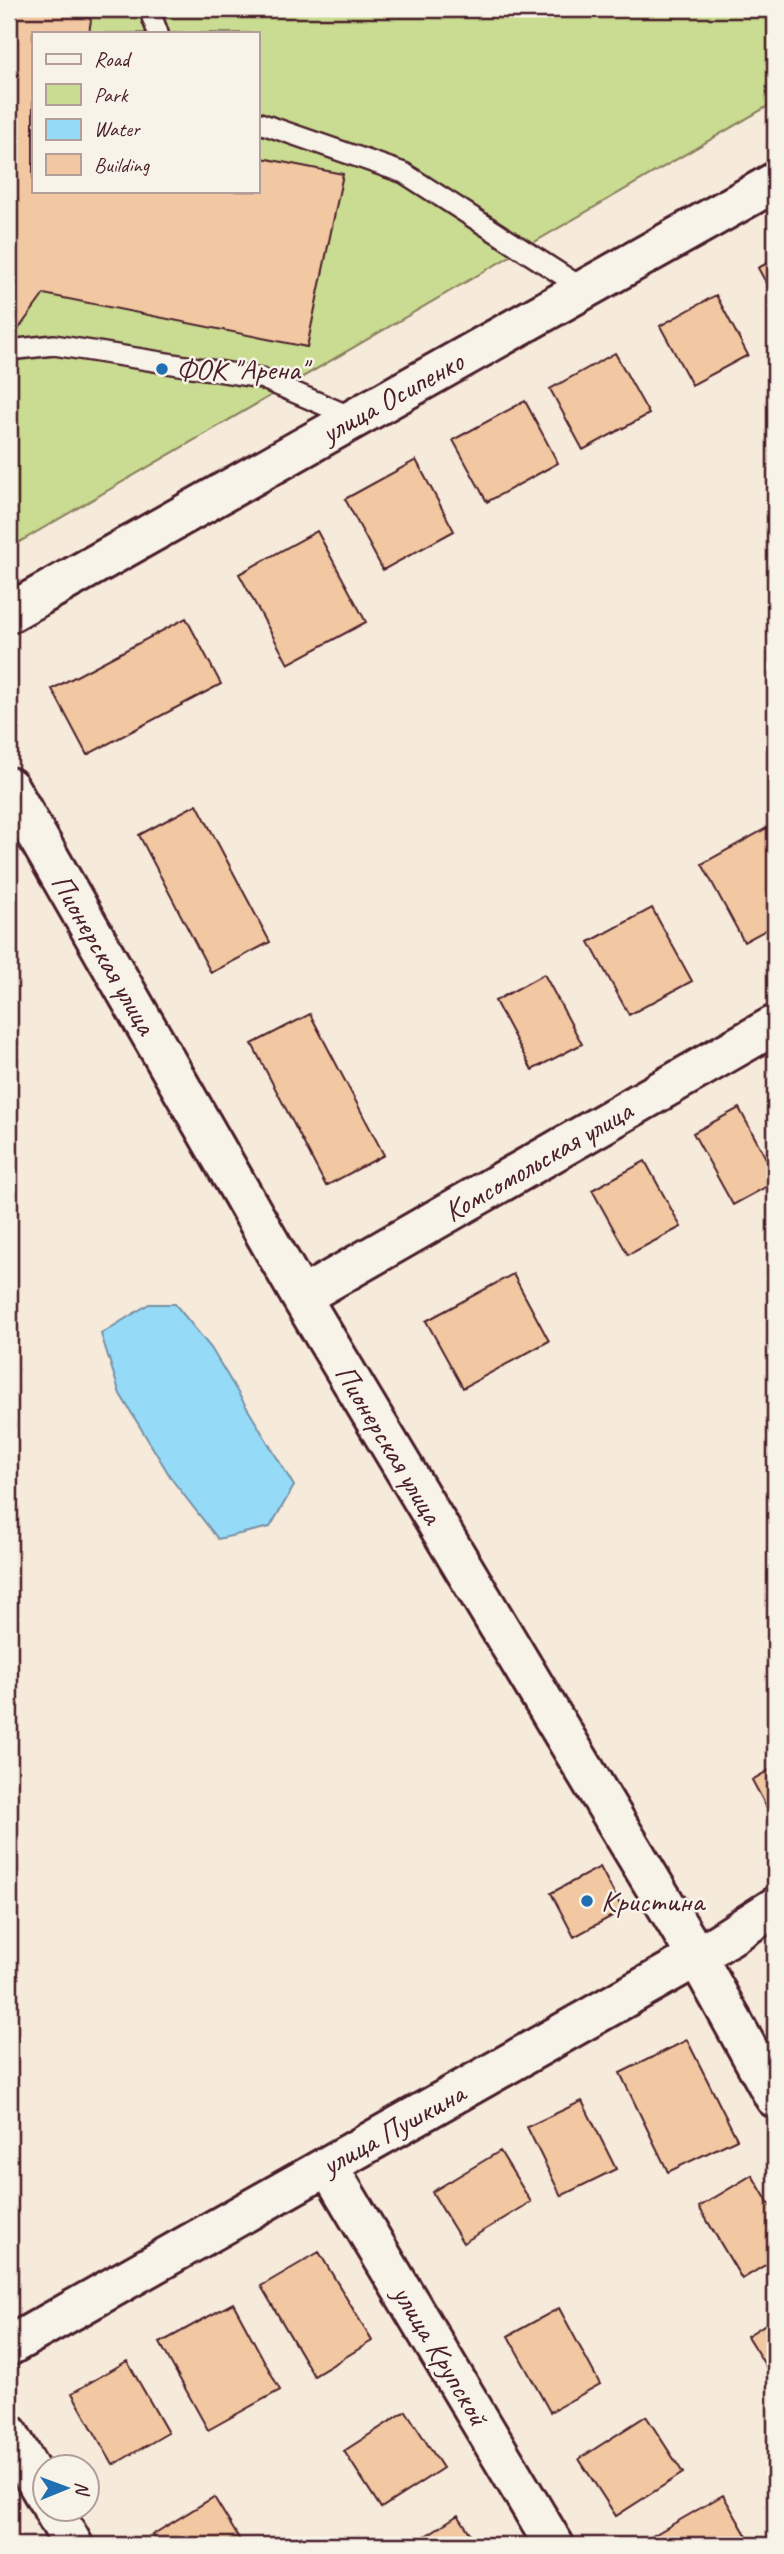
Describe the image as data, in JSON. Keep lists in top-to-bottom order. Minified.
{"streets":{"street":["улица Осипенко","Пионерская улица","Комсомольская улица","улица Пушкина","улица Крупской"]},"crossings":[["Пионерская улица","Комсомольская улица"],["Пионерская улица","улица Пушкина"],["улица Пушкина","улица Крупской"]],"places":["ФОК \"Арена\"","Кристина"],"legend":["Road","Park","Water","Building"],"north":"right"}
